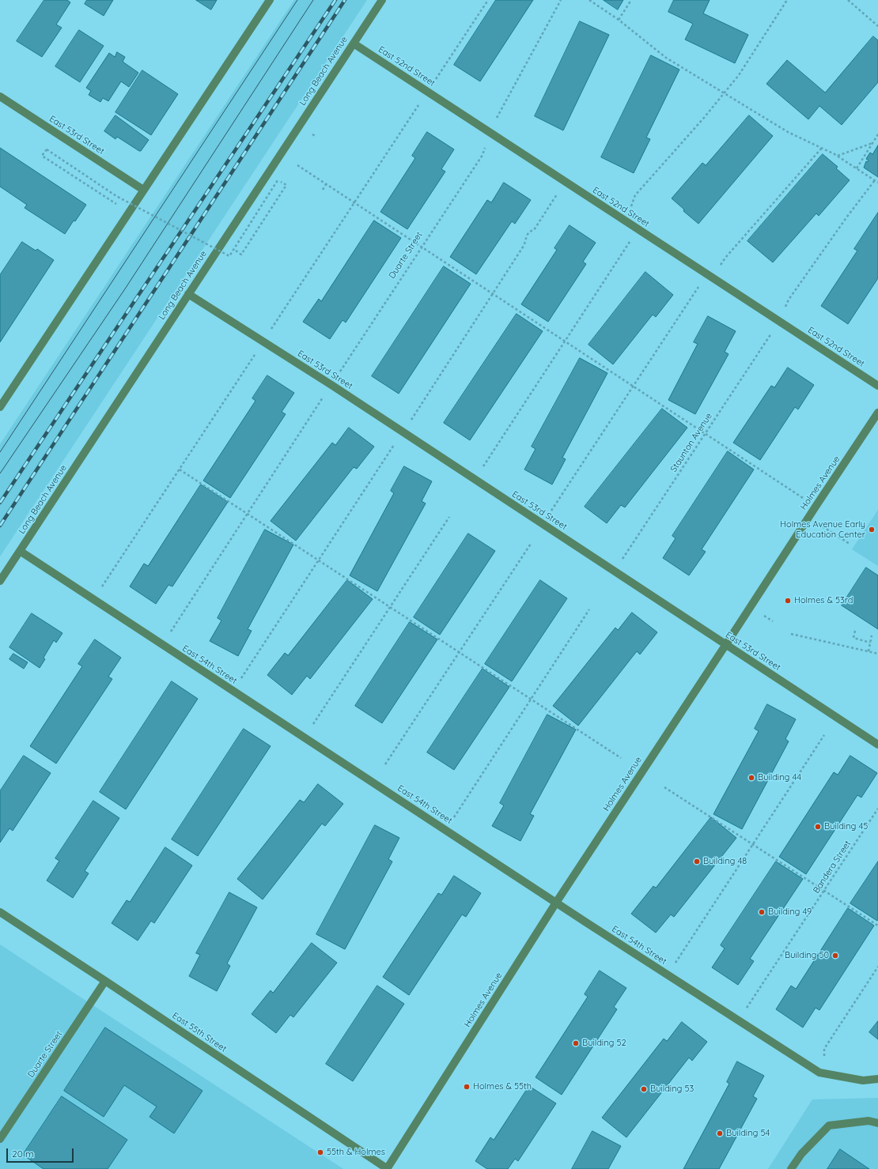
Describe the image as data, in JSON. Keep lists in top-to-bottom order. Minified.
{"streets":{"street":["East 52nd Street","Long Beach Avenue","East 53rd Street","Duarte Street","Holmes Avenue","East 54th Street","East 55th Street"],"path":["Staunton Avenue","Bandera Street"]},"crossings":[["East 52nd Street","Long Beach Avenue"],["Long Beach Avenue","East 53rd Street"],["Long Beach Avenue","East 54th Street"],["East 53rd Street","Holmes Avenue"],["Duarte Street","East 55th Street"],["Holmes Avenue","East 54th Street"],["Holmes Avenue","East 55th Street"]],"places":["Holmes Avenue Early Education Center","Holmes & 53rd","Building 44","Building 45","Building 48","Building 49","Building 50","Building 52","Holmes & 55th","Building 53","Building 54","55th & Holmes"],"scale_bar":"20 m"}
